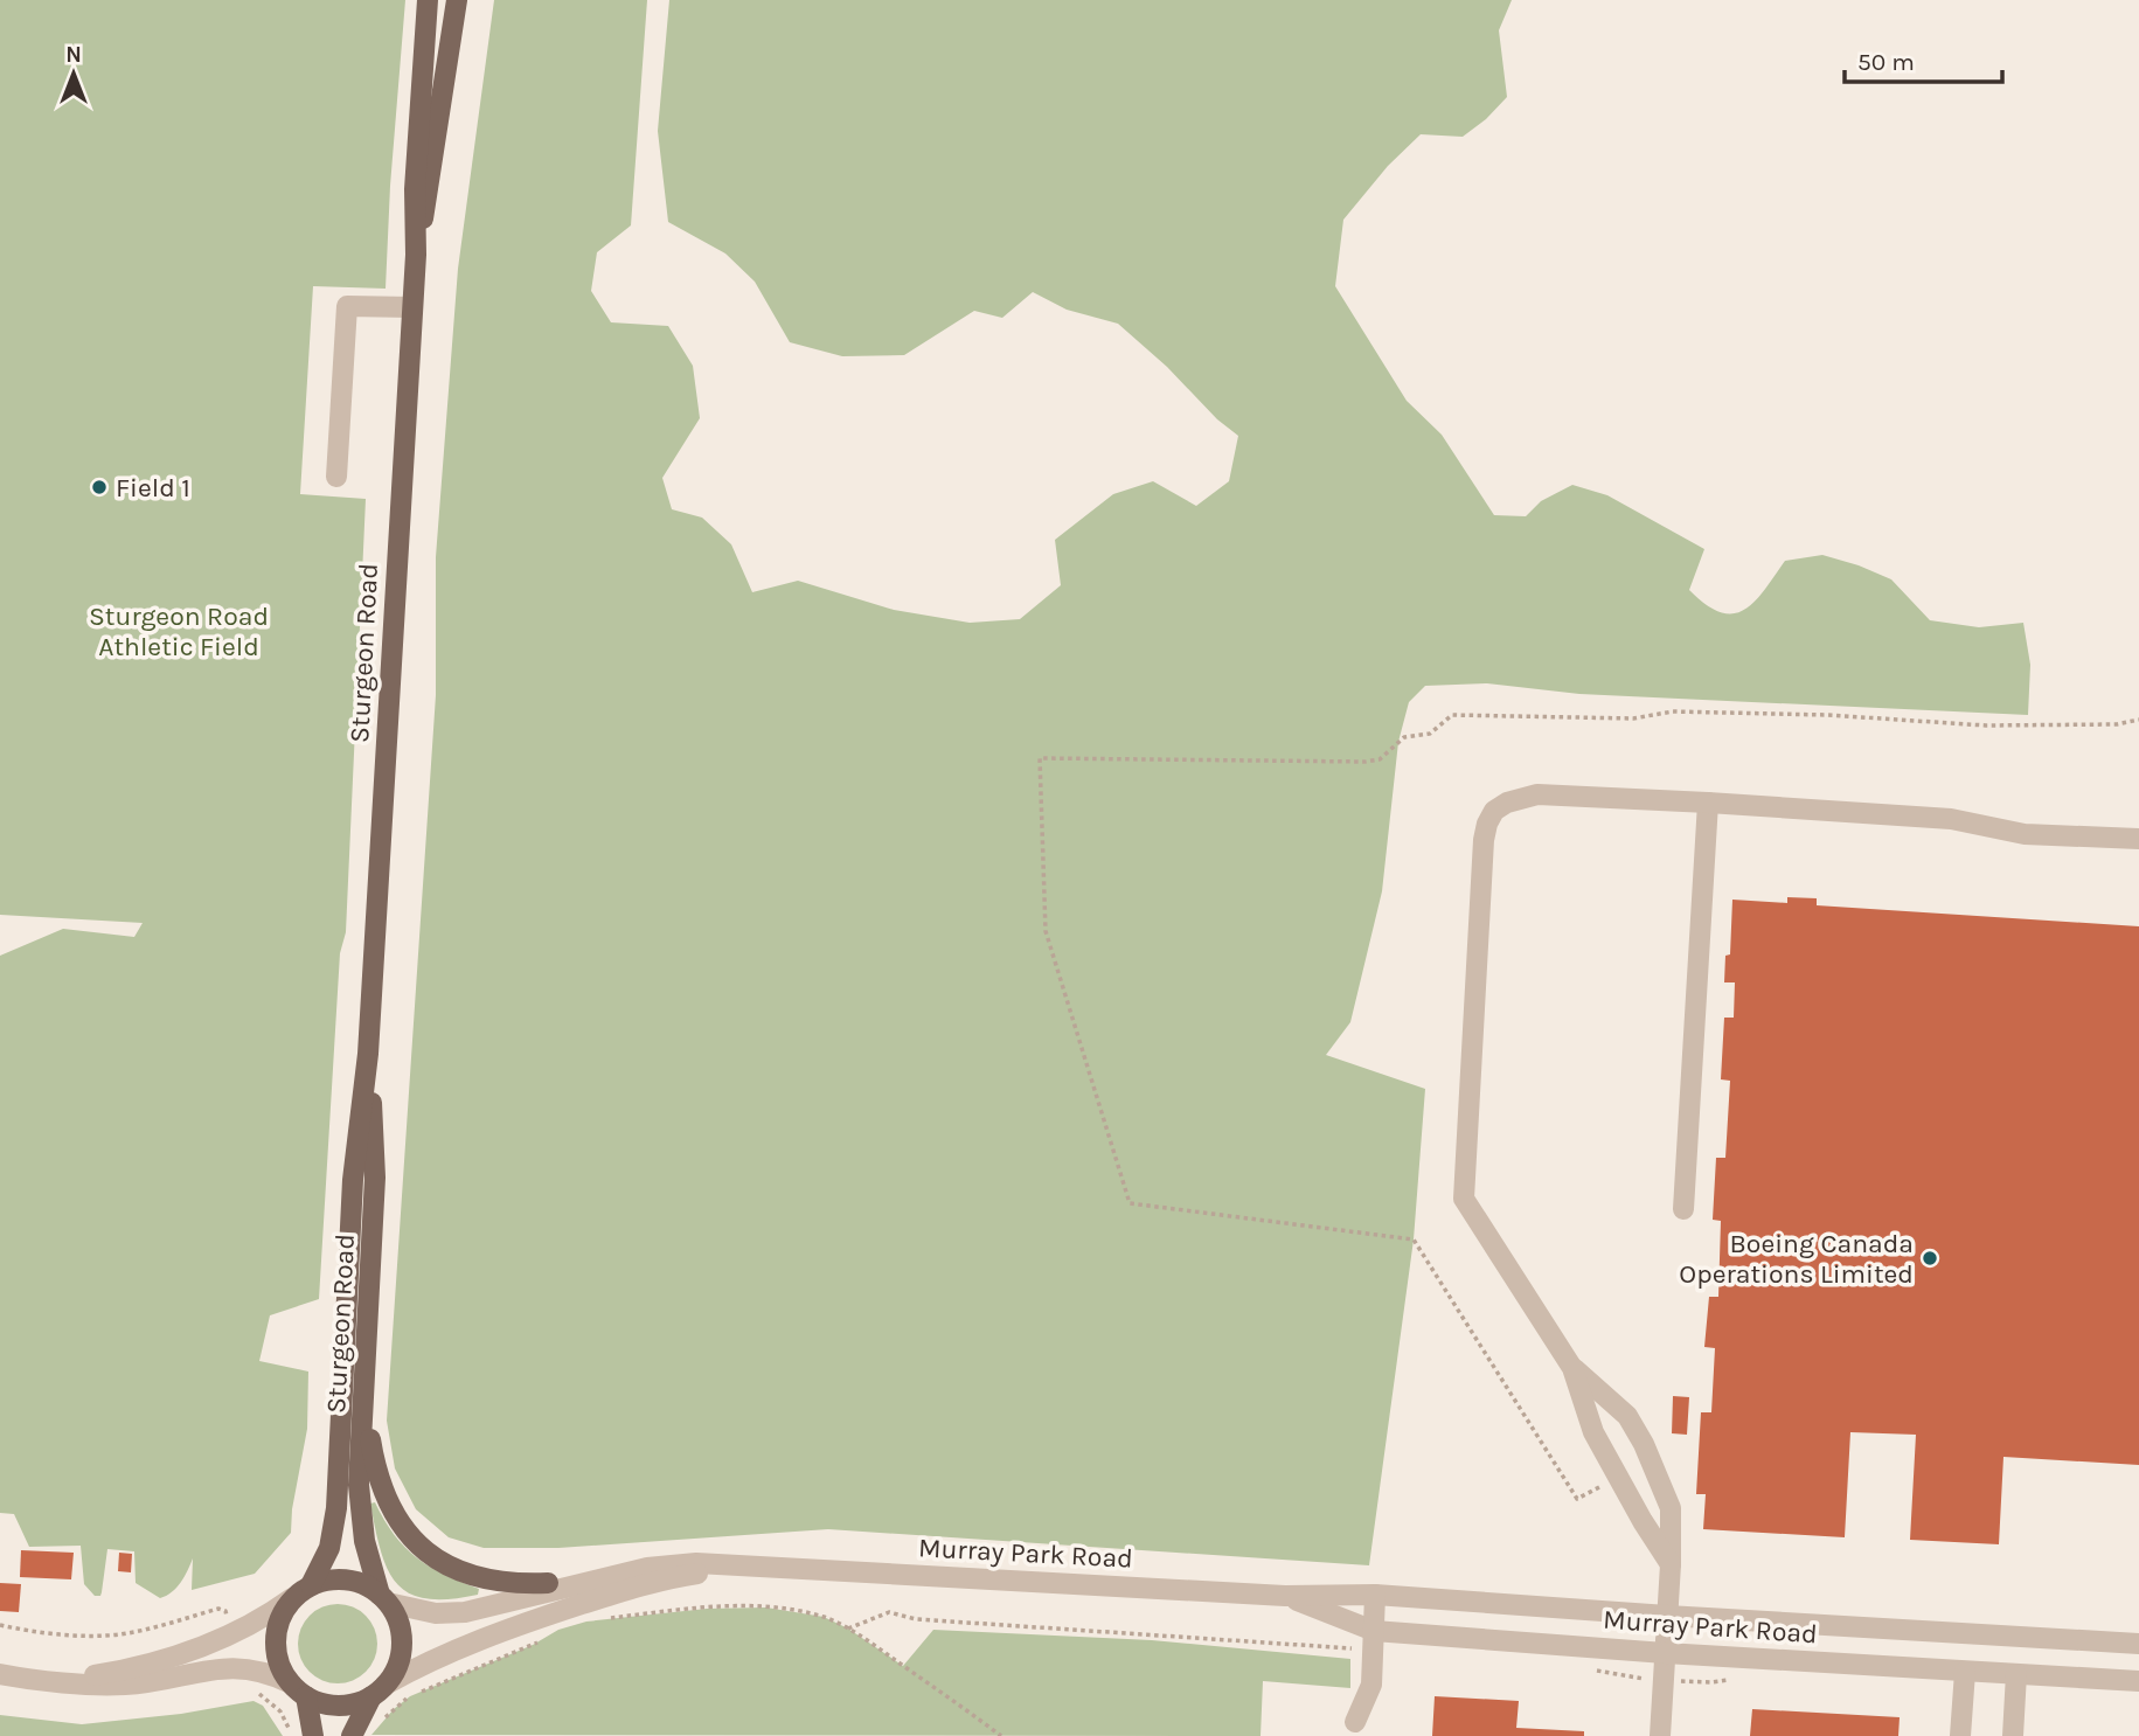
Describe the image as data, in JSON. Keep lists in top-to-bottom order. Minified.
{"streets":{"main road":["Sturgeon Road"],"street":["Murray Park Road"]},"crossings":[["Sturgeon Road","Murray Park Road"]],"parks":["Sturgeon Road Athletic Field"],"places":["Field 1","Boeing Canada Operations Limited"],"scale_bar":"50 m","north":"top"}
